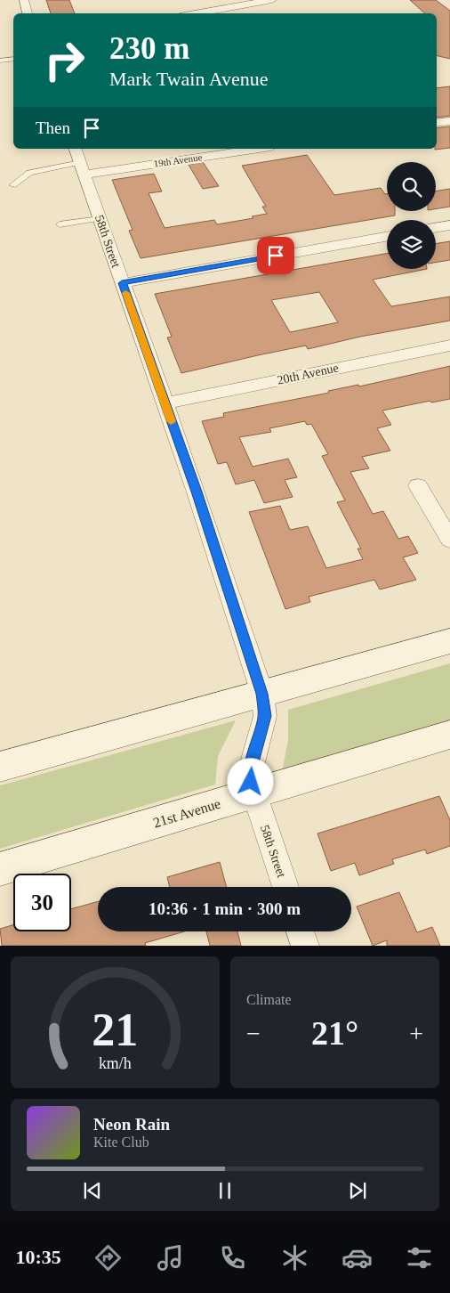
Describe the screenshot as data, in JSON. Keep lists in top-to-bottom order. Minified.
{"streets":{"street":["19th Avenue","58th Street","20th Avenue","21st Avenue"]},"crossings":[["19th Avenue","58th Street"],["58th Street","20th Avenue"],["58th Street","21st Avenue"]],"page":{"turn":["230 m","Mark Twain Avenue"],"then":"Then","limit":"30","trip":"10:36 · 1 min · 300 m","tile":"Climate","heat":["−","21°","+"],"song":["Neon Rain","Kite Club"],"tabs":"10:35","gauge":["21","km/h"]}}
